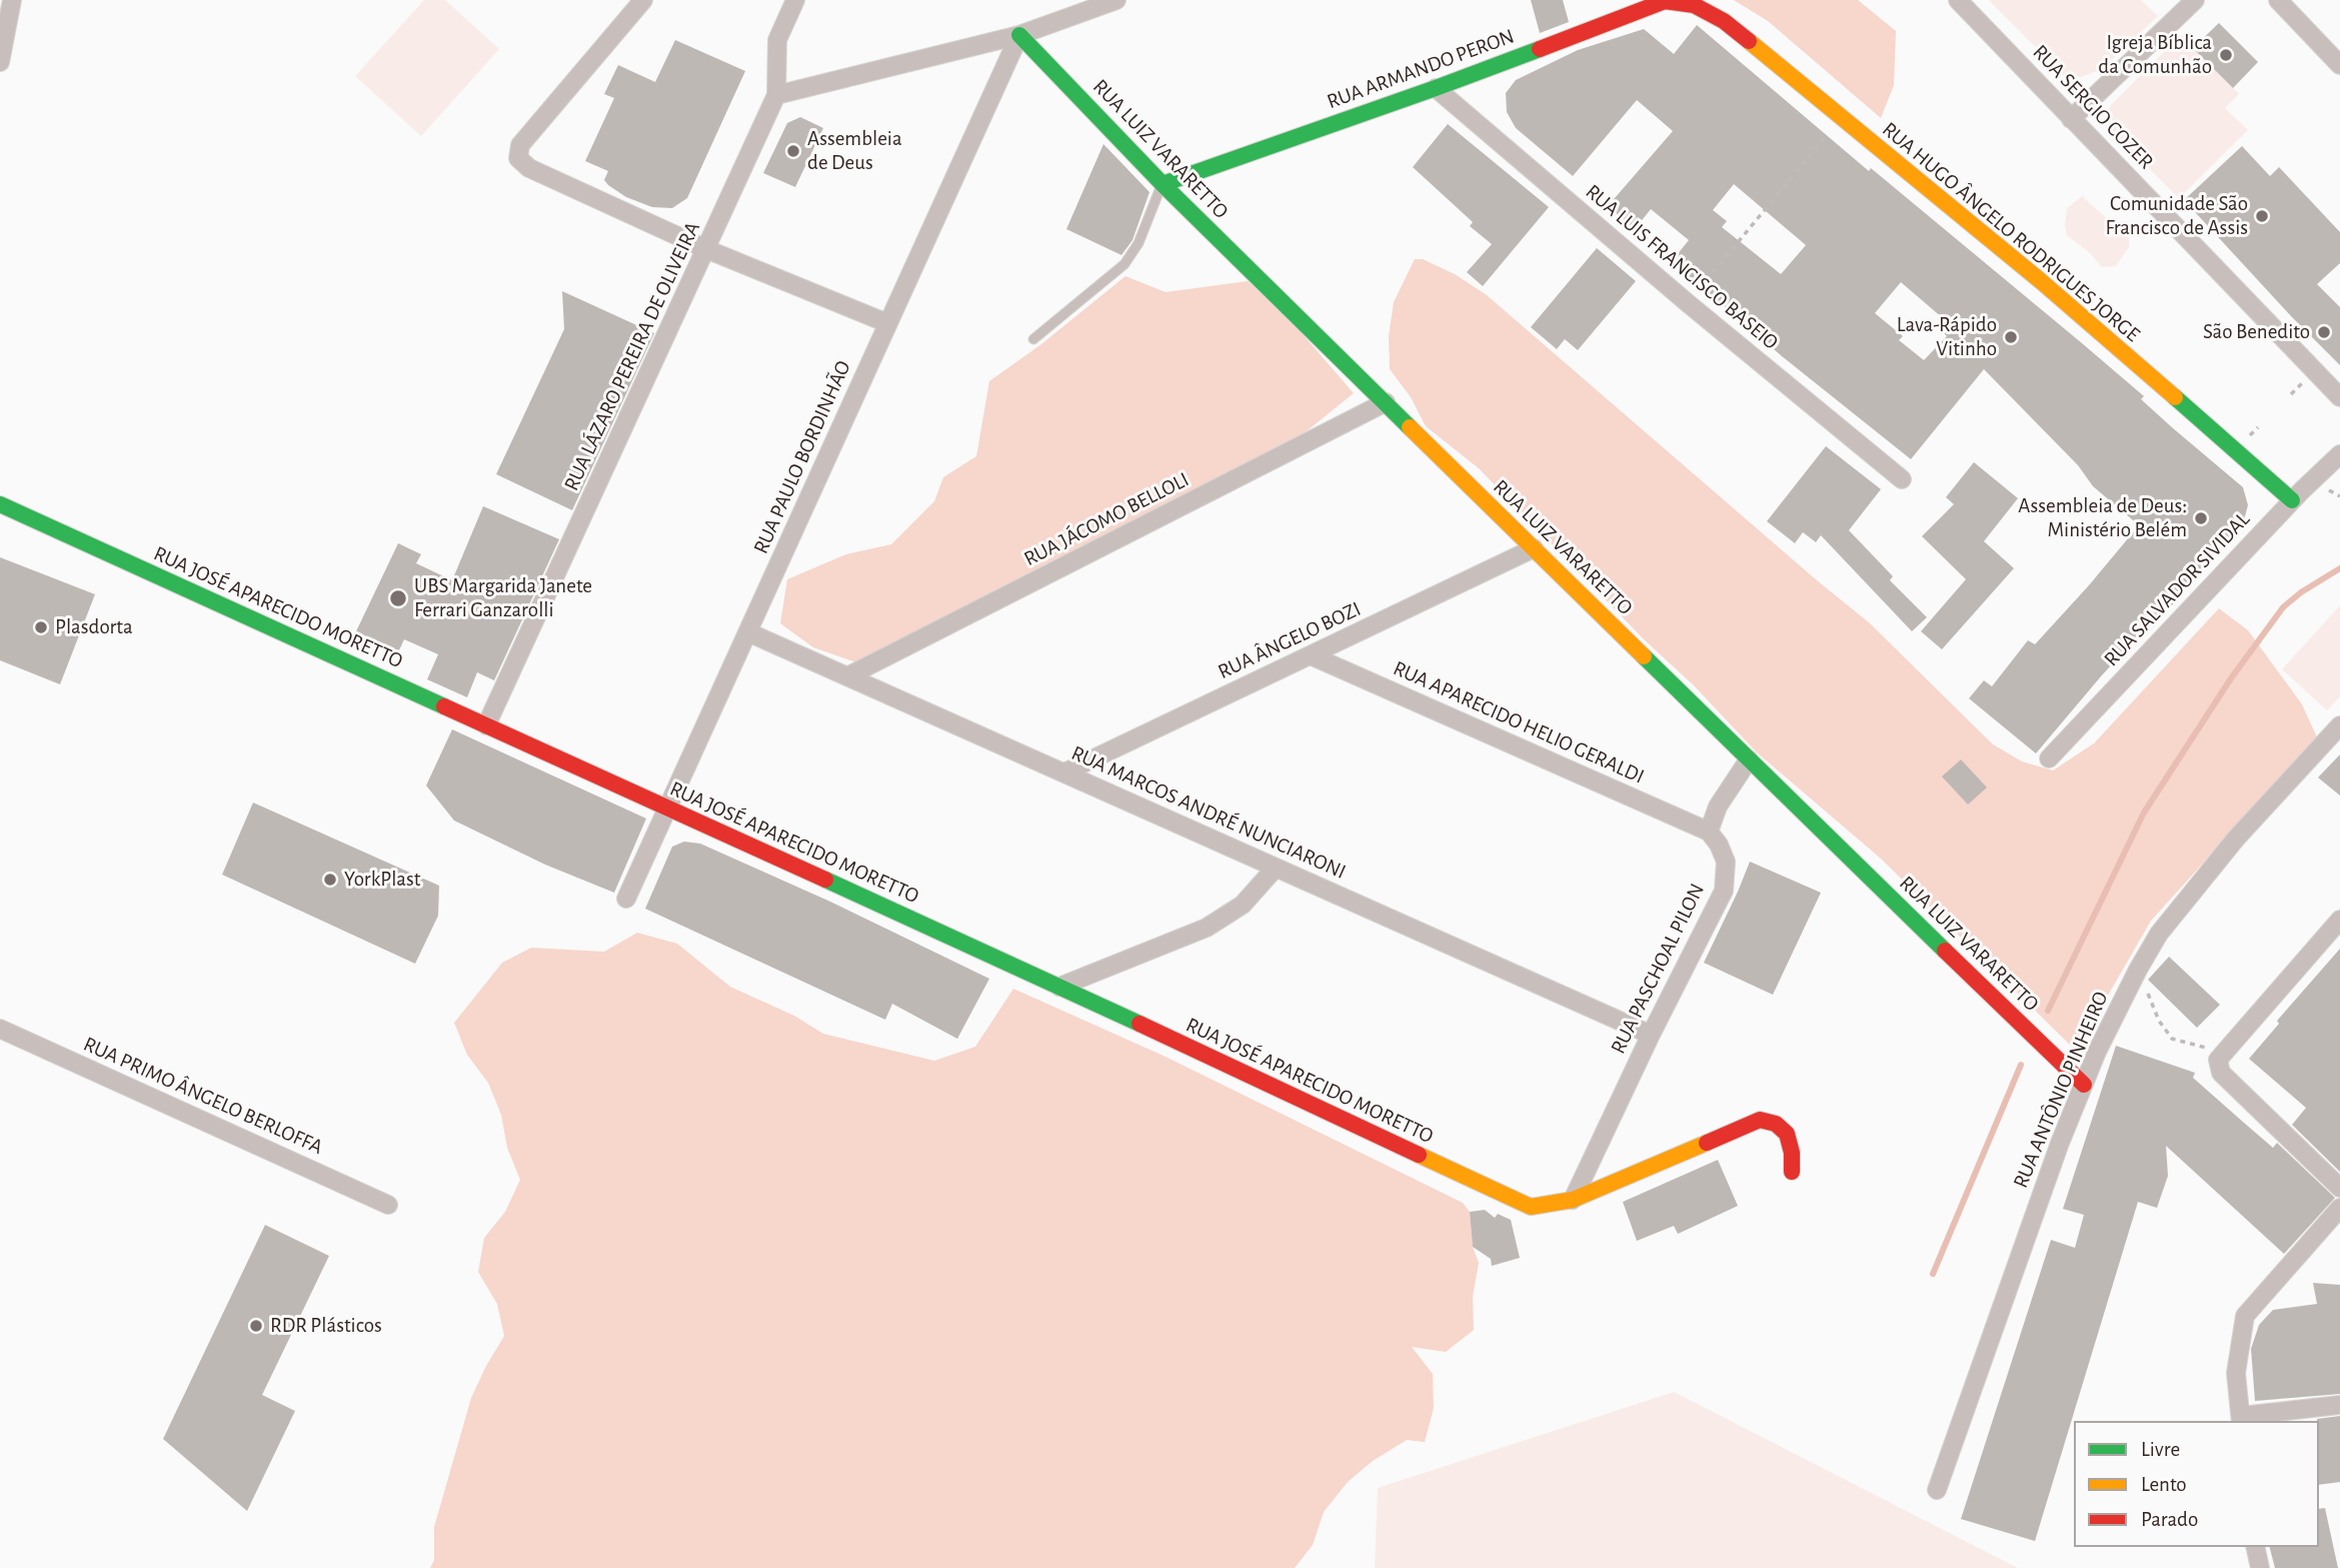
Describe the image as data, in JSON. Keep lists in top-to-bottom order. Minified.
{"streets":{"street":["RUA ARMANDO PERON","RUA SERGIO COZER","RUA LUIZ VARARETTO","RUA HUGO ÂNGELO RODRIGUES JORGE","RUA LUIS FRANCISCO BASEIO","RUA LÁZARO PEREIRA DE OLIVEIRA","RUA PAULO BORDINHÃO","RUA JÁCOMO BELLOLI","RUA SALVADOR SIVIDAL","RUA JOSÉ APARECIDO MORETTO","RUA ÂNGELO BOZI","RUA APARECIDO HELIO GERALDI","RUA MARCOS ANDRÉ NUNCIARONI","RUA PASCHOAL PILON","RUA ANTÔNIO PINHEIRO","RUA PRIMO ÂNGELO BERLOFFA"]},"crossings":[["RUA ARMANDO PERON","RUA LUIZ VARARETTO"],["RUA ARMANDO PERON","RUA HUGO ÂNGELO RODRIGUES JORGE"],["RUA ARMANDO PERON","RUA LUIS FRANCISCO BASEIO"],["RUA LUIZ VARARETTO","RUA PAULO BORDINHÃO"],["RUA LUIZ VARARETTO","RUA JÁCOMO BELLOLI"],["RUA LUIZ VARARETTO","RUA ÂNGELO BOZI"],["RUA LUIZ VARARETTO","RUA ANTÔNIO PINHEIRO"],["RUA HUGO ÂNGELO RODRIGUES JORGE","RUA SALVADOR SIVIDAL"],["RUA LÁZARO PEREIRA DE OLIVEIRA","RUA JOSÉ APARECIDO MORETTO"],["RUA PAULO BORDINHÃO","RUA JOSÉ APARECIDO MORETTO"],["RUA PAULO BORDINHÃO","RUA MARCOS ANDRÉ NUNCIARONI"],["RUA JÁCOMO BELLOLI","RUA MARCOS ANDRÉ NUNCIARONI"],["RUA JOSÉ APARECIDO MORETTO","RUA PASCHOAL PILON"],["RUA ÂNGELO BOZI","RUA APARECIDO HELIO GERALDI"],["RUA ÂNGELO BOZI","RUA MARCOS ANDRÉ NUNCIARONI"],["RUA APARECIDO HELIO GERALDI","RUA PASCHOAL PILON"],["RUA MARCOS ANDRÉ NUNCIARONI","RUA PASCHOAL PILON"]],"places":["Igreja Bíblica da Comunhão","Assembleia de Deus","Comunidade São Francisco de Assis","São Benedito","Lava-Rápido Vitinho","Assembleia de Deus: Ministério Belém","UBS Margarida Janete Ferrari Ganzarolli","Plasdorta","YorkPlast","RDR Plásticos"],"legend":["Livre","Lento","Parado"]}
